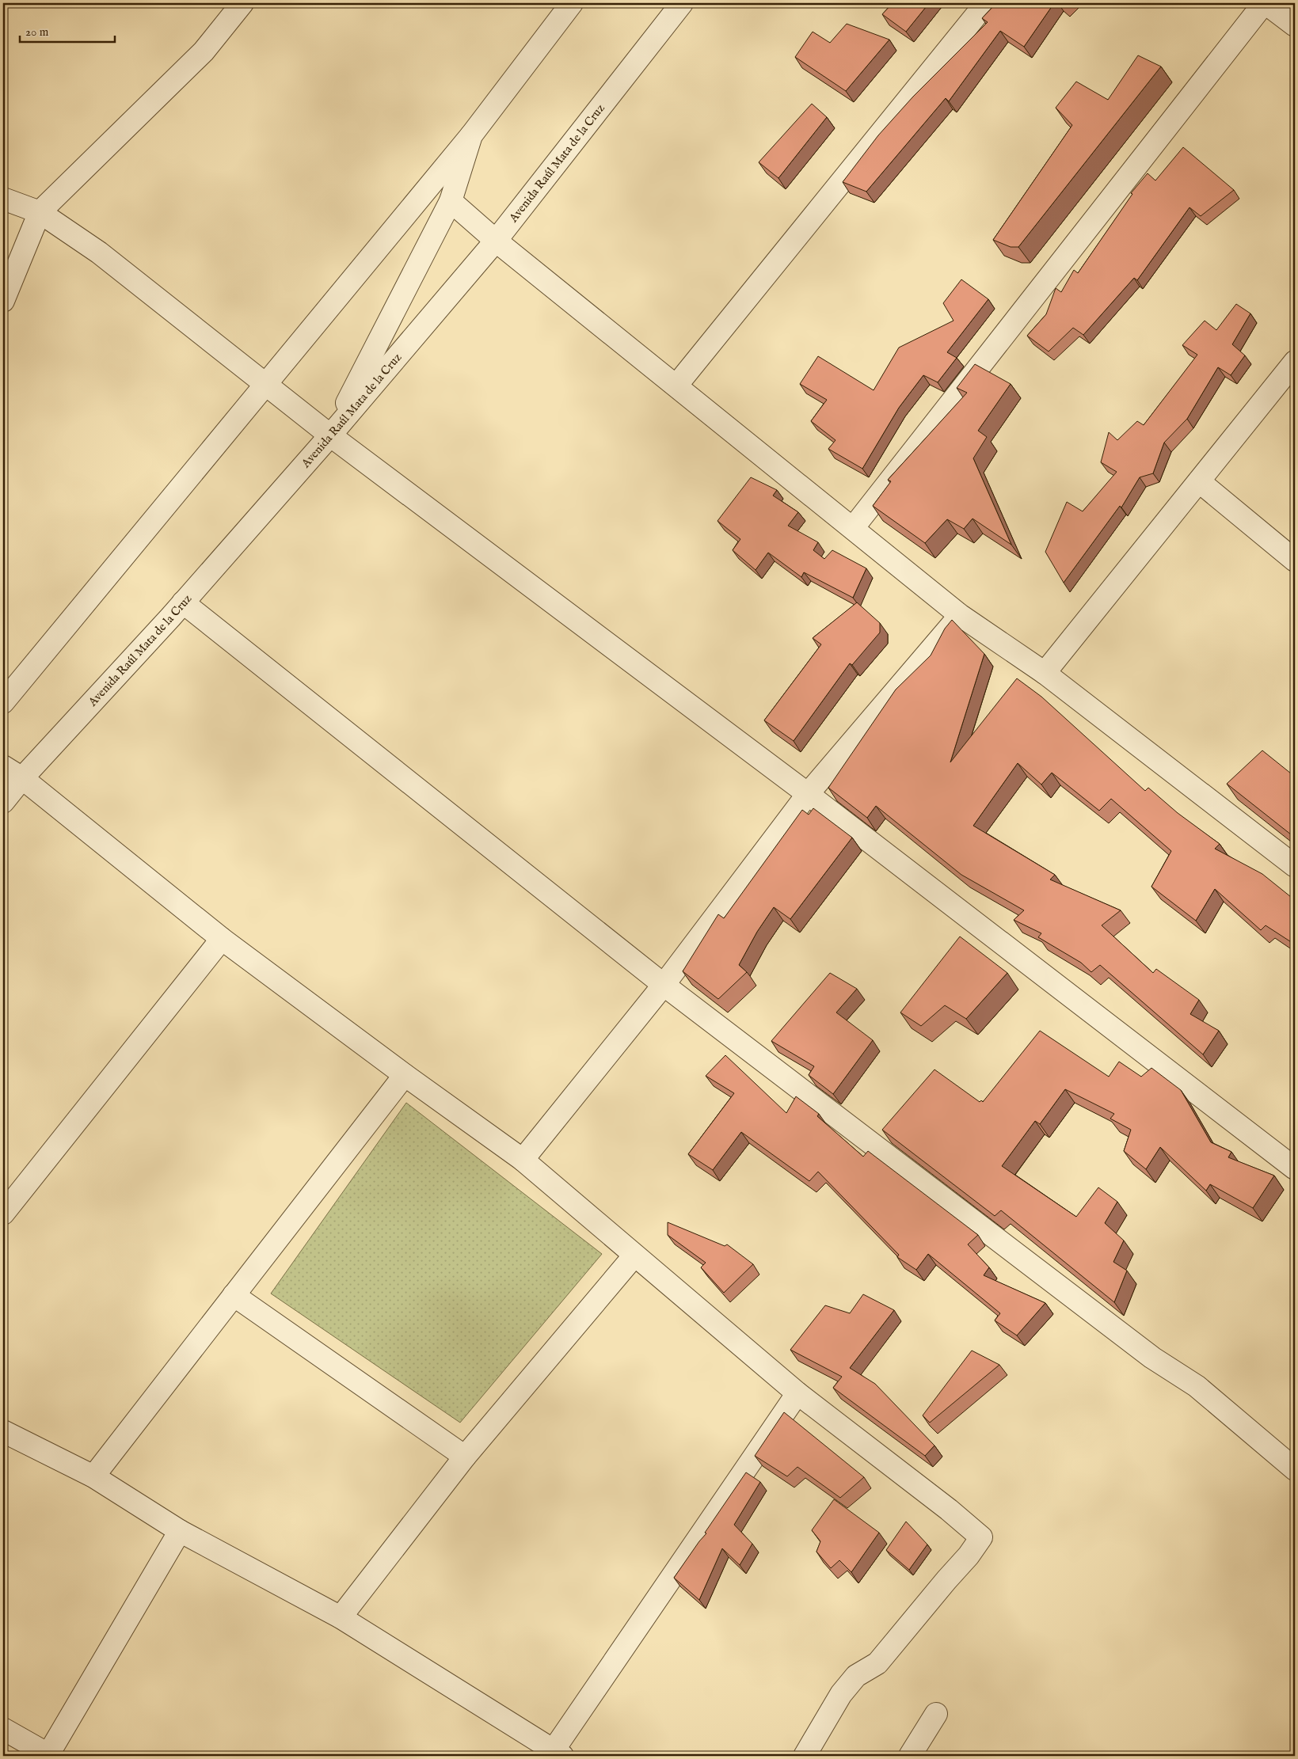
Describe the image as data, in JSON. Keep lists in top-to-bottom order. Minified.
{"streets":{"street":["Avenida Raúl Mata de la Cruz"]},"scale_bar":"20 m"}
